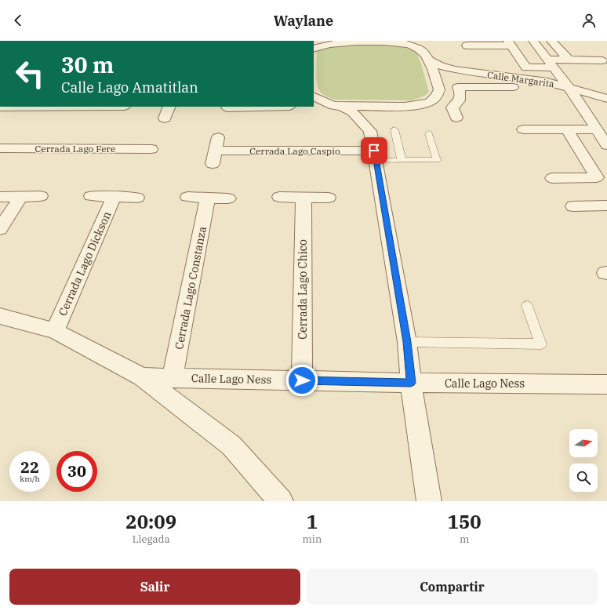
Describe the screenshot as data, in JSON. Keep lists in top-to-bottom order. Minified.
{"streets":{"street":["Calle Margarita","Cerrada Lago Fere","Cerrada Lago Caspio","Cerrada Lago Dickson","Cerrada Lago Constanza","Cerrada Lago Chico","Calle Lago Ness"]},"crossings":[["Cerrada Lago Dickson","Calle Lago Ness"],["Cerrada Lago Constanza","Calle Lago Ness"],["Cerrada Lago Chico","Calle Lago Ness"]],"north":"right","page":{"header":"Waylane","turn":["30 m","Calle Lago Amatitlan"],"speed":"22 km/h","limit":"30","eta":["20:09","Llegada","1","min","150","m"],"buttons":["Salir","Compartir"]}}
